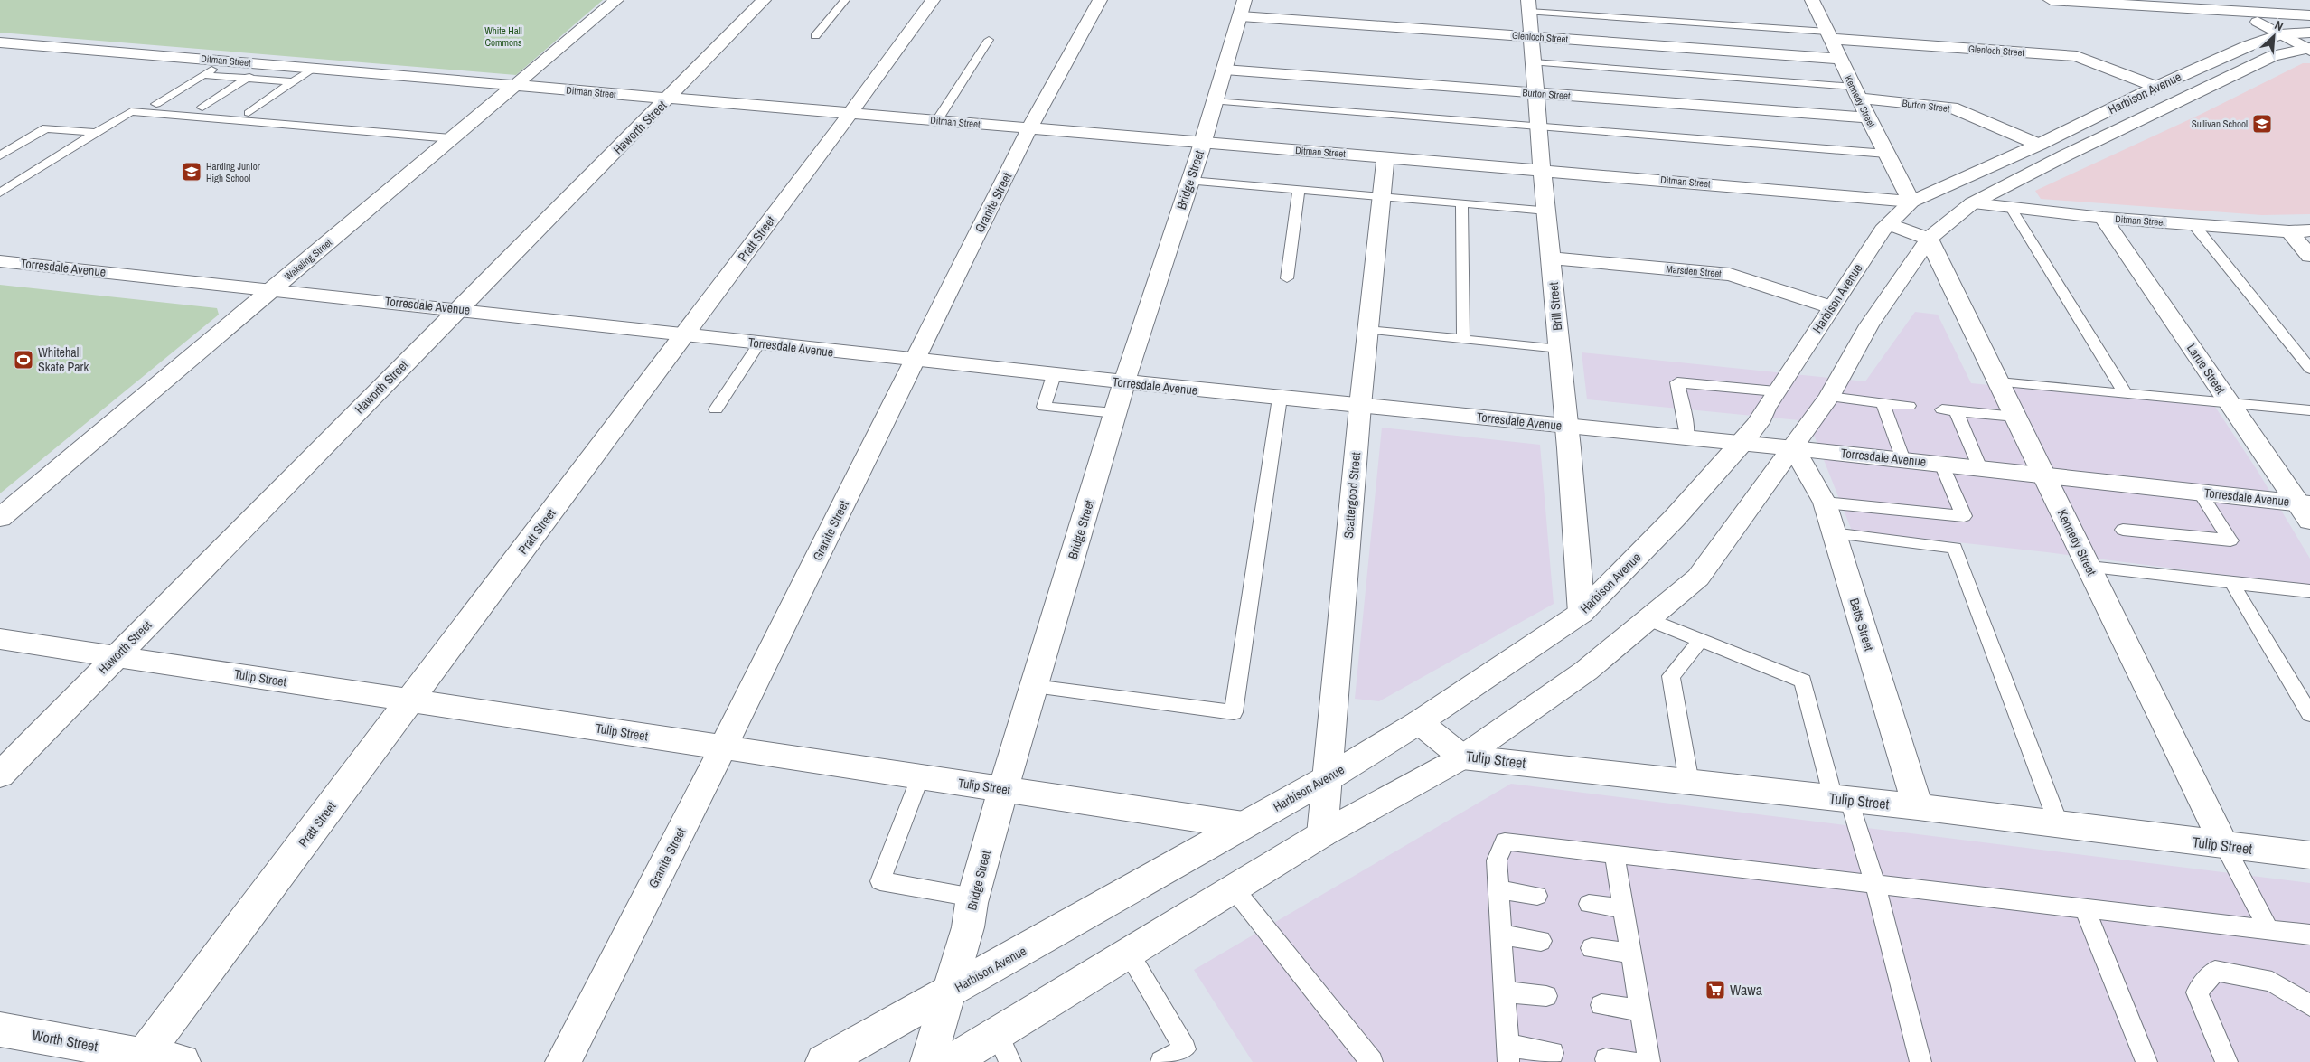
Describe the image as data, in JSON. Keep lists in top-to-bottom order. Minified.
{"streets":{"street":["Glenloch Street","Ditman Street","Harbison Avenue","Burton Street","Kennedy Street","Haworth Street","Bridge Street","Granite Street","Pratt Street","Wakeling Street","Torresdale Avenue","Marsden Street","Brill Street","Larue Street","Scattergood Street","Betts Street","Tulip Street","Worth Street"]},"crossings":[["Glenloch Street","Harbison Avenue"],["Glenloch Street","Kennedy Street"],["Glenloch Street","Bridge Street"],["Glenloch Street","Brill Street"],["Ditman Street","Harbison Avenue"],["Ditman Street","Kennedy Street"],["Ditman Street","Haworth Street"],["Ditman Street","Bridge Street"],["Ditman Street","Granite Street"],["Ditman Street","Pratt Street"],["Ditman Street","Wakeling Street"],["Ditman Street","Brill Street"],["Ditman Street","Larue Street"],["Ditman Street","Scattergood Street"],["Harbison Avenue","Burton Street"],["Harbison Avenue","Kennedy Street"],["Harbison Avenue","Bridge Street"],["Harbison Avenue","Torresdale Avenue"],["Harbison Avenue","Marsden Street"],["Harbison Avenue","Brill Street"],["Harbison Avenue","Scattergood Street"],["Harbison Avenue","Betts Street"],["Harbison Avenue","Tulip Street"],["Burton Street","Kennedy Street"],["Burton Street","Bridge Street"],["Burton Street","Brill Street"],["Kennedy Street","Torresdale Avenue"],["Kennedy Street","Tulip Street"],["Haworth Street","Torresdale Avenue"],["Haworth Street","Tulip Street"],["Bridge Street","Torresdale Avenue"],["Bridge Street","Tulip Street"],["Granite Street","Torresdale Avenue"],["Granite Street","Tulip Street"],["Pratt Street","Torresdale Avenue"],["Pratt Street","Tulip Street"],["Pratt Street","Worth Street"],["Wakeling Street","Torresdale Avenue"],["Torresdale Avenue","Brill Street"],["Torresdale Avenue","Larue Street"],["Torresdale Avenue","Scattergood Street"],["Torresdale Avenue","Betts Street"],["Marsden Street","Brill Street"],["Betts Street","Tulip Street"]],"parks":["White Hall Commons"],"places":{"school or university":["Sullivan School","Harding Junior High School"],"sports":["Whitehall Skate Park"],"supermarket":["Wawa"]},"north":"top right"}
